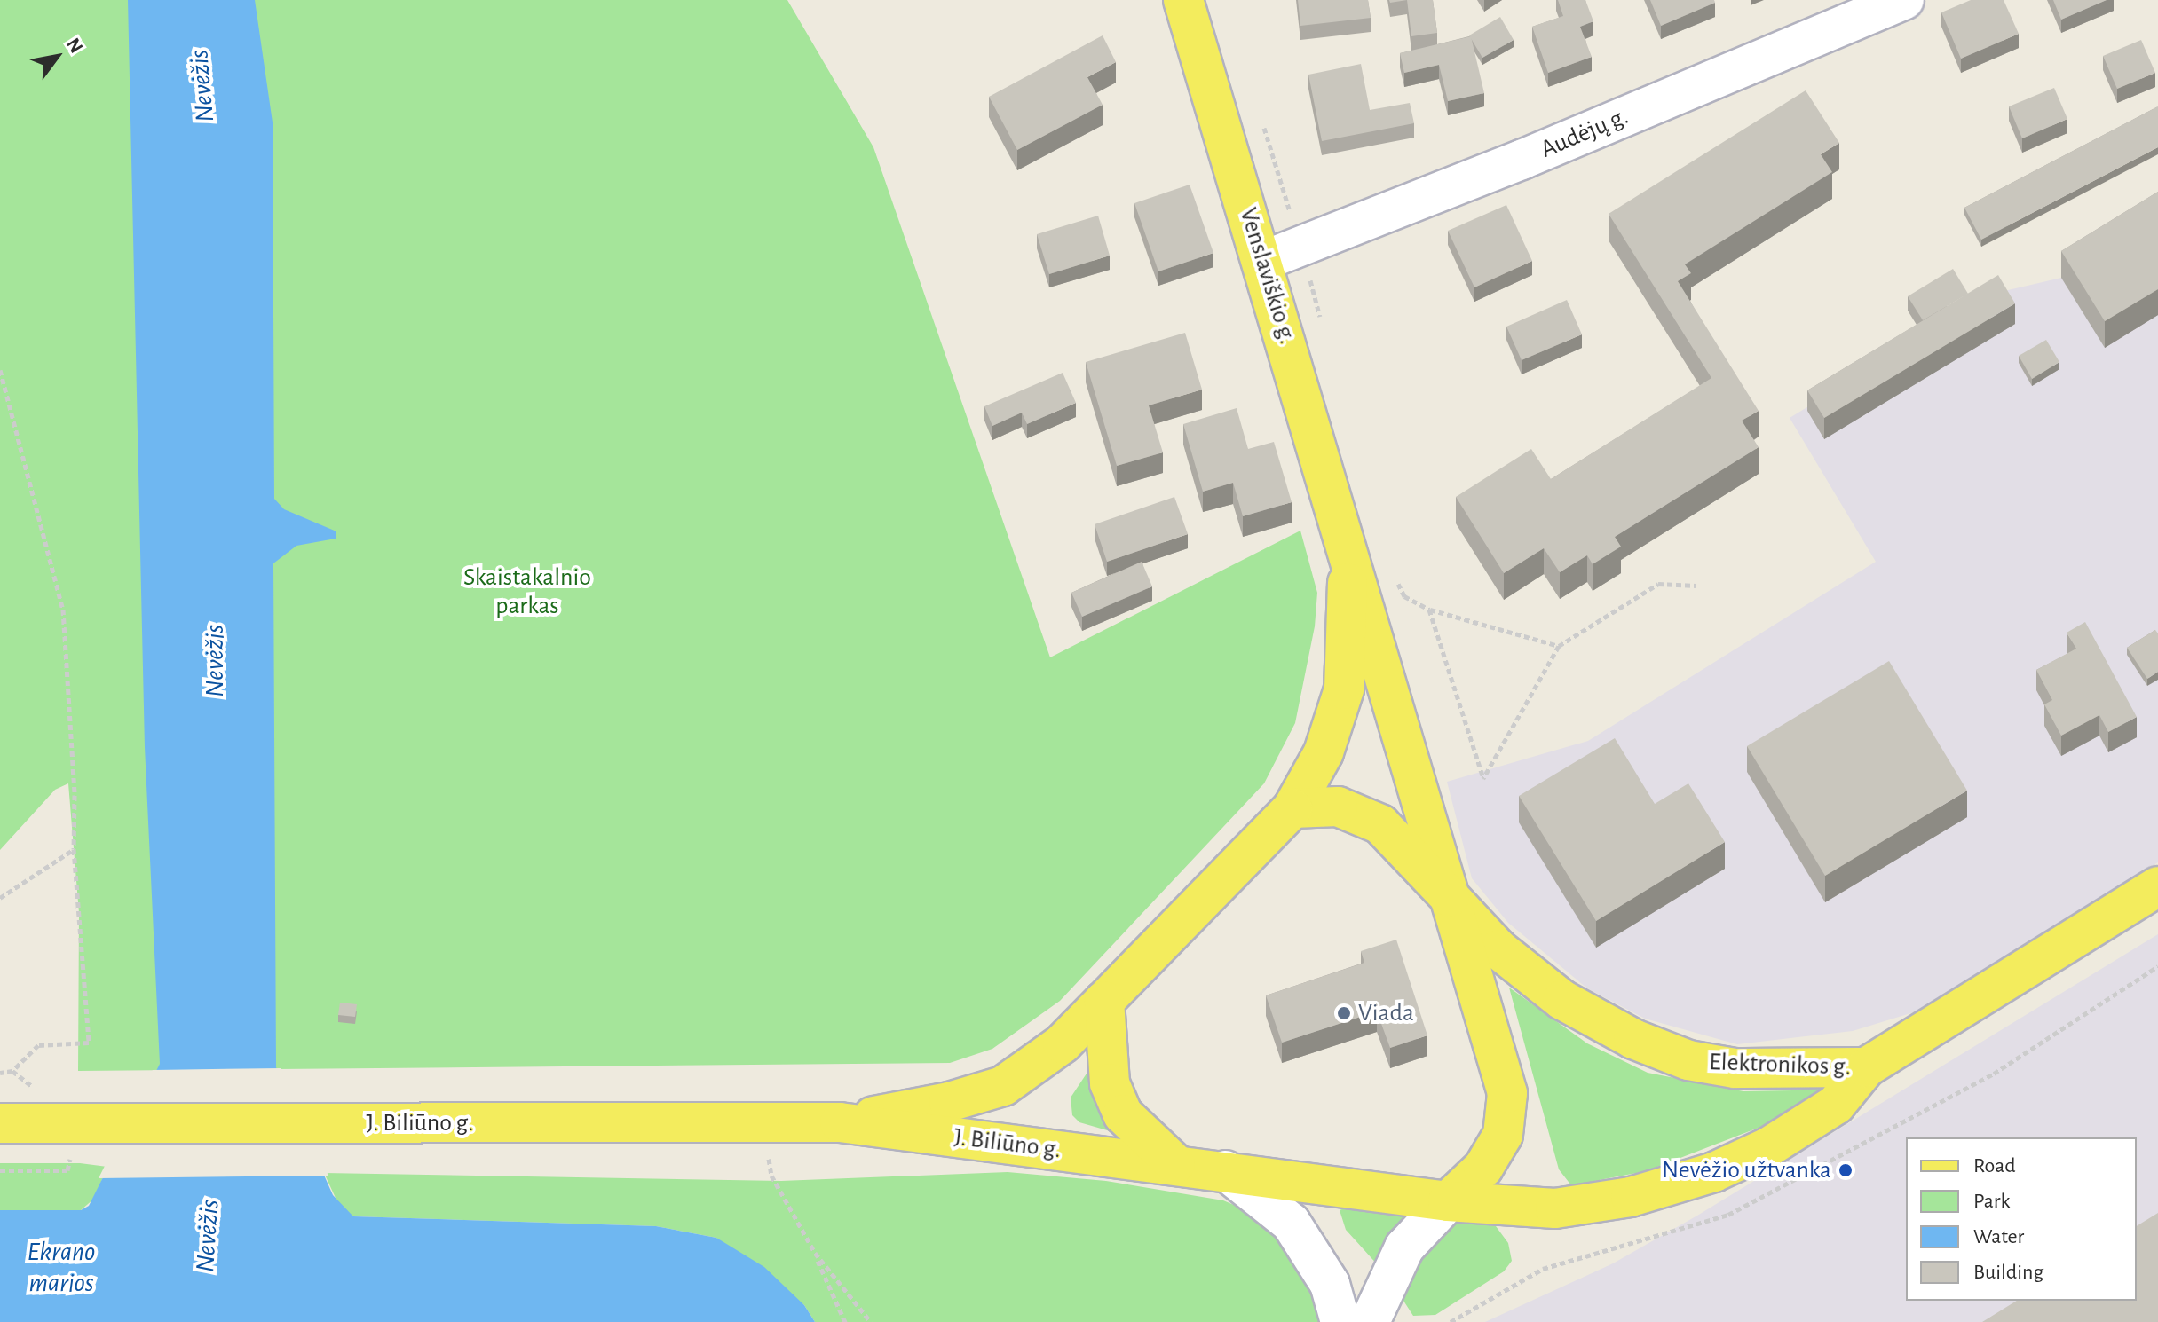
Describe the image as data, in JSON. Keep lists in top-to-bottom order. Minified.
{"streets":{"main road":["Venslaviškio g.","Elektronikos g.","J. Biliūno g."],"street":["Audėjų g."]},"crossings":[["Audėjų g.","Venslaviškio g."],["Venslaviškio g.","Elektronikos g."],["Venslaviškio g.","J. Biliūno g."],["Elektronikos g.","J. Biliūno g."]],"water":["Nevėžis","Ekrano marios"],"parks":["Skaistakalnio parkas"],"places":["Viada","Nevėžio užtvanka"],"legend":["Road","Park","Water","Building"],"north":"top right"}
